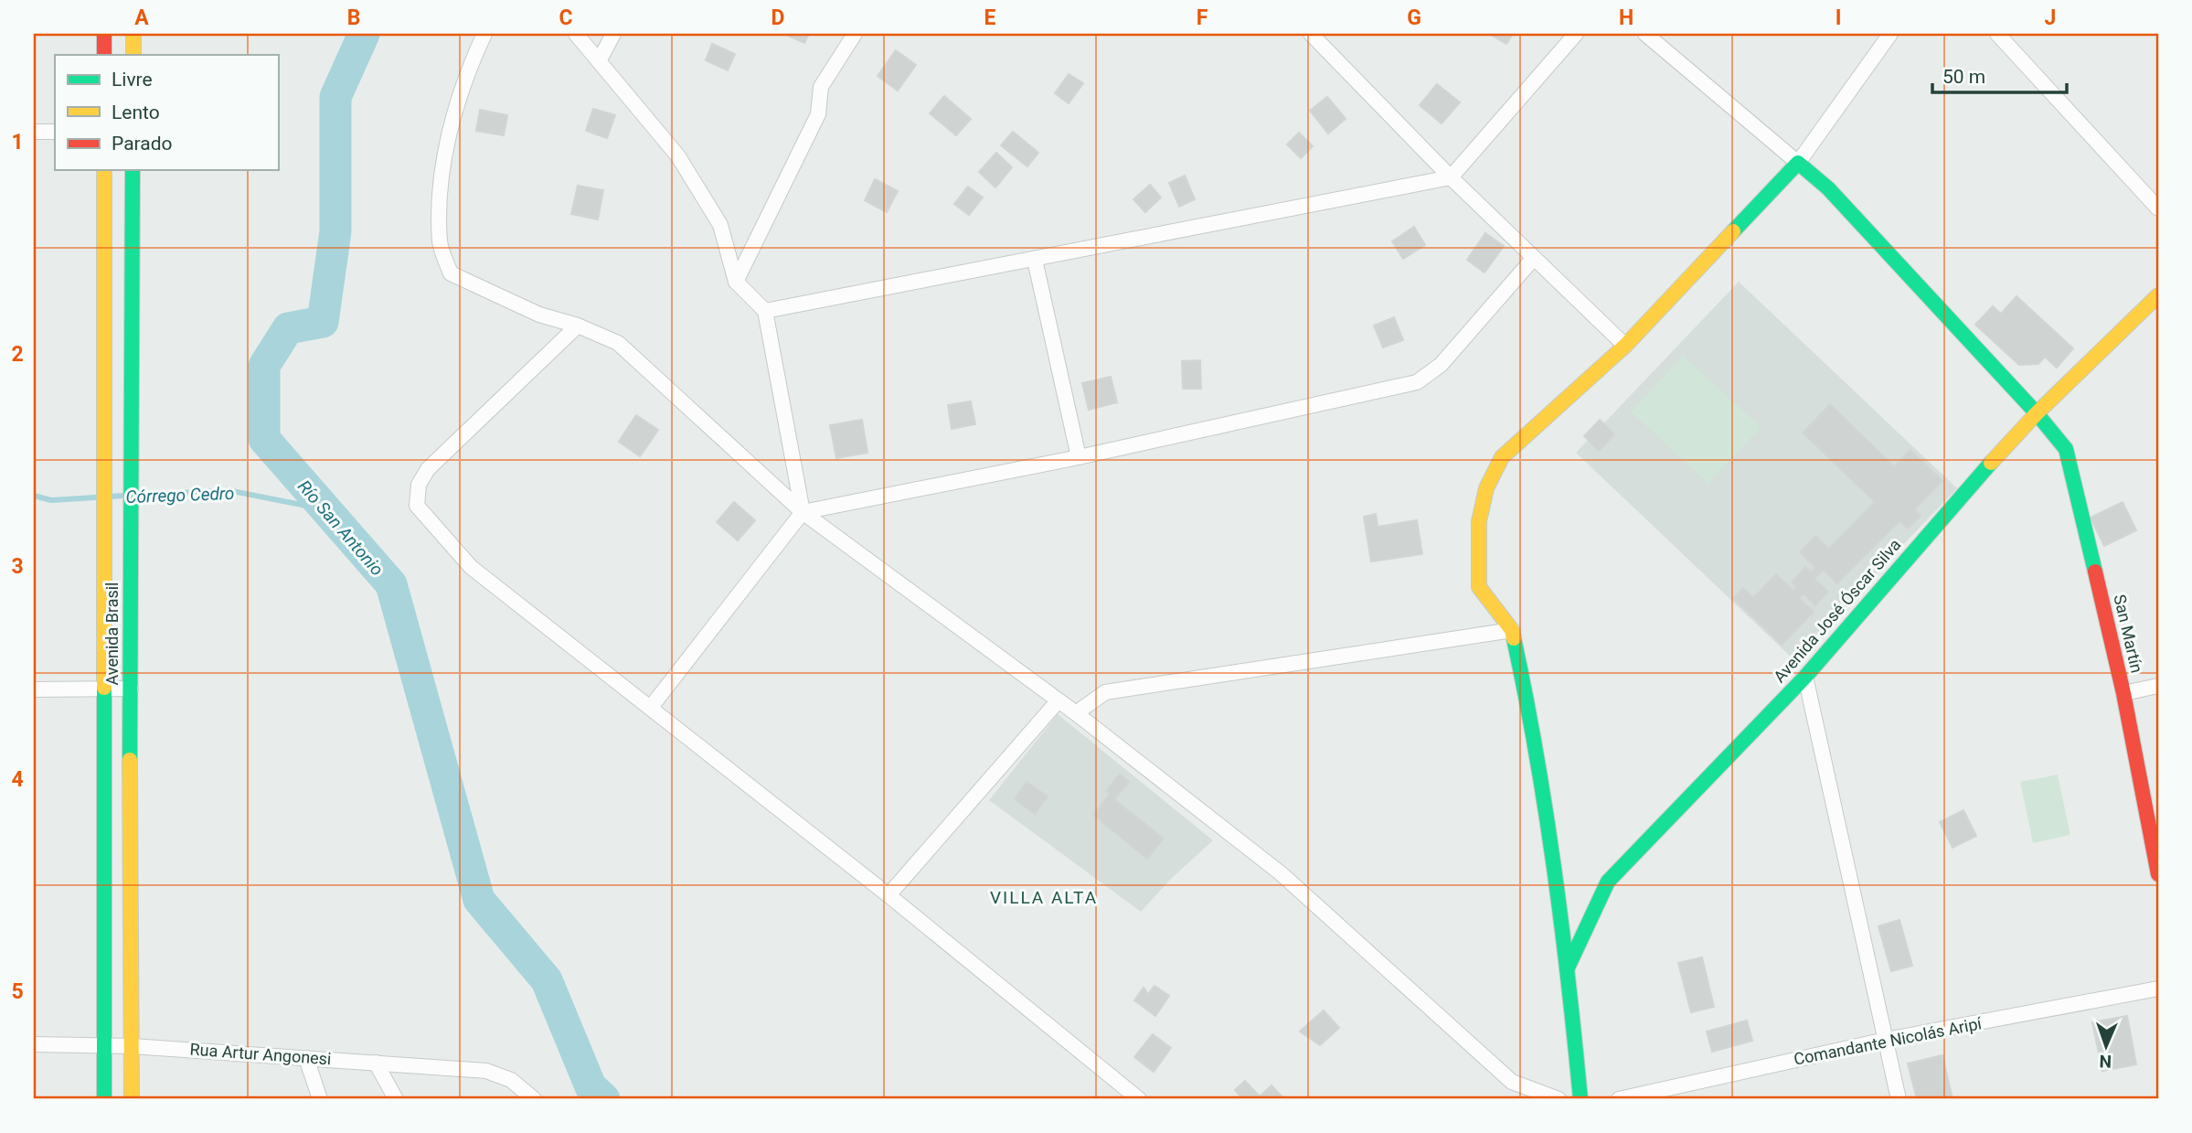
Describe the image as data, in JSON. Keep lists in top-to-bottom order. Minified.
{"streets":{"main road":["Avenida José Óscar Silva","Avenida Brasil","San Martín"],"street":["Comandante Nicolás Aripí","Rua Artur Angonesi"]},"crossings":[["Avenida José Óscar Silva","San Martín"],["Avenida Brasil","Rua Artur Angonesi"]],"districts":["VILLA ALTA"],"water":["Córrego Cedro","Río San Antonio"],"legend":["Livre","Lento","Parado"],"scale_bar":"50 m","north":"bottom","grid":{"columns":["A","B","C","D","E","F","G","H","I","J"],"rows":["1","2","3","4","5"]}}
